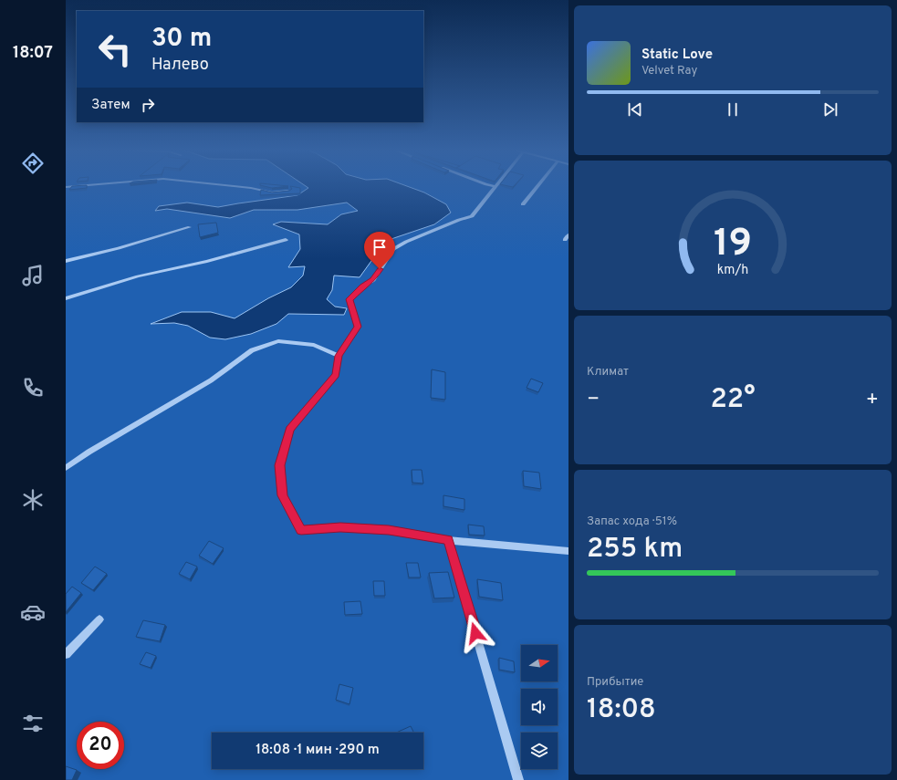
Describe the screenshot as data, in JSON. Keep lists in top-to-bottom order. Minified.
{"north":"right","page":{"tabs":"18:07","turn":["30 m","Налево"],"song":["Static Love","Velvet Ray"],"then":"Затем","tile":["Климат",["Запас хода · 51%","255 km"],["Прибытие","18:08"]],"heat":["−","22°","+"],"limit":"20","trip":"18:08 · 1 мин · 290 m","gauge":["19","km/h"]}}
